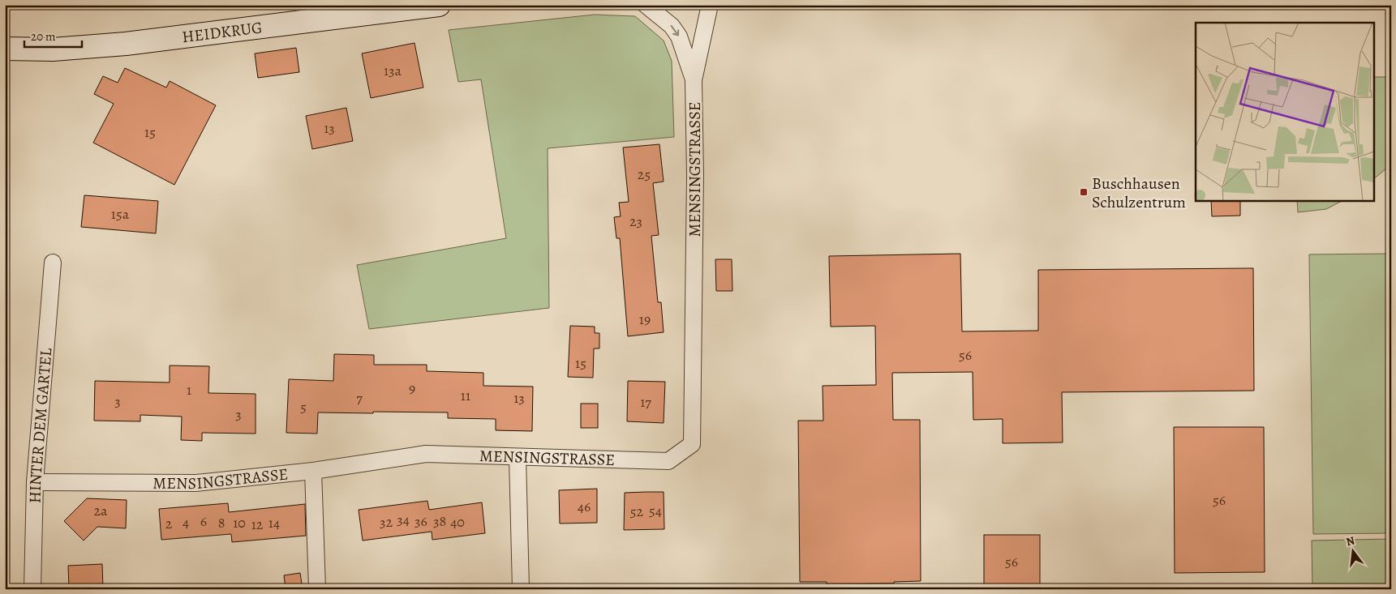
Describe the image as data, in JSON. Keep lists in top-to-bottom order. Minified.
{"streets":{"main road":["HEIDKRUG"],"street":["MENSINGSTRASSE","HINTER DEM GARTEL"]},"crossings":[["MENSINGSTRASSE","HINTER DEM GARTEL"]],"places":{"transit":["Buschhausen Schulzentrum"]},"house_numbers":["13a","13","15","25","15a","23","19","56","15","9","1","11","7","13","3","17","5","3","56","46","2a","54","52","34","6","36","38","4","32","40","8","10","14","2","12","56"],"scale_bar":"20 m","north":"top"}
